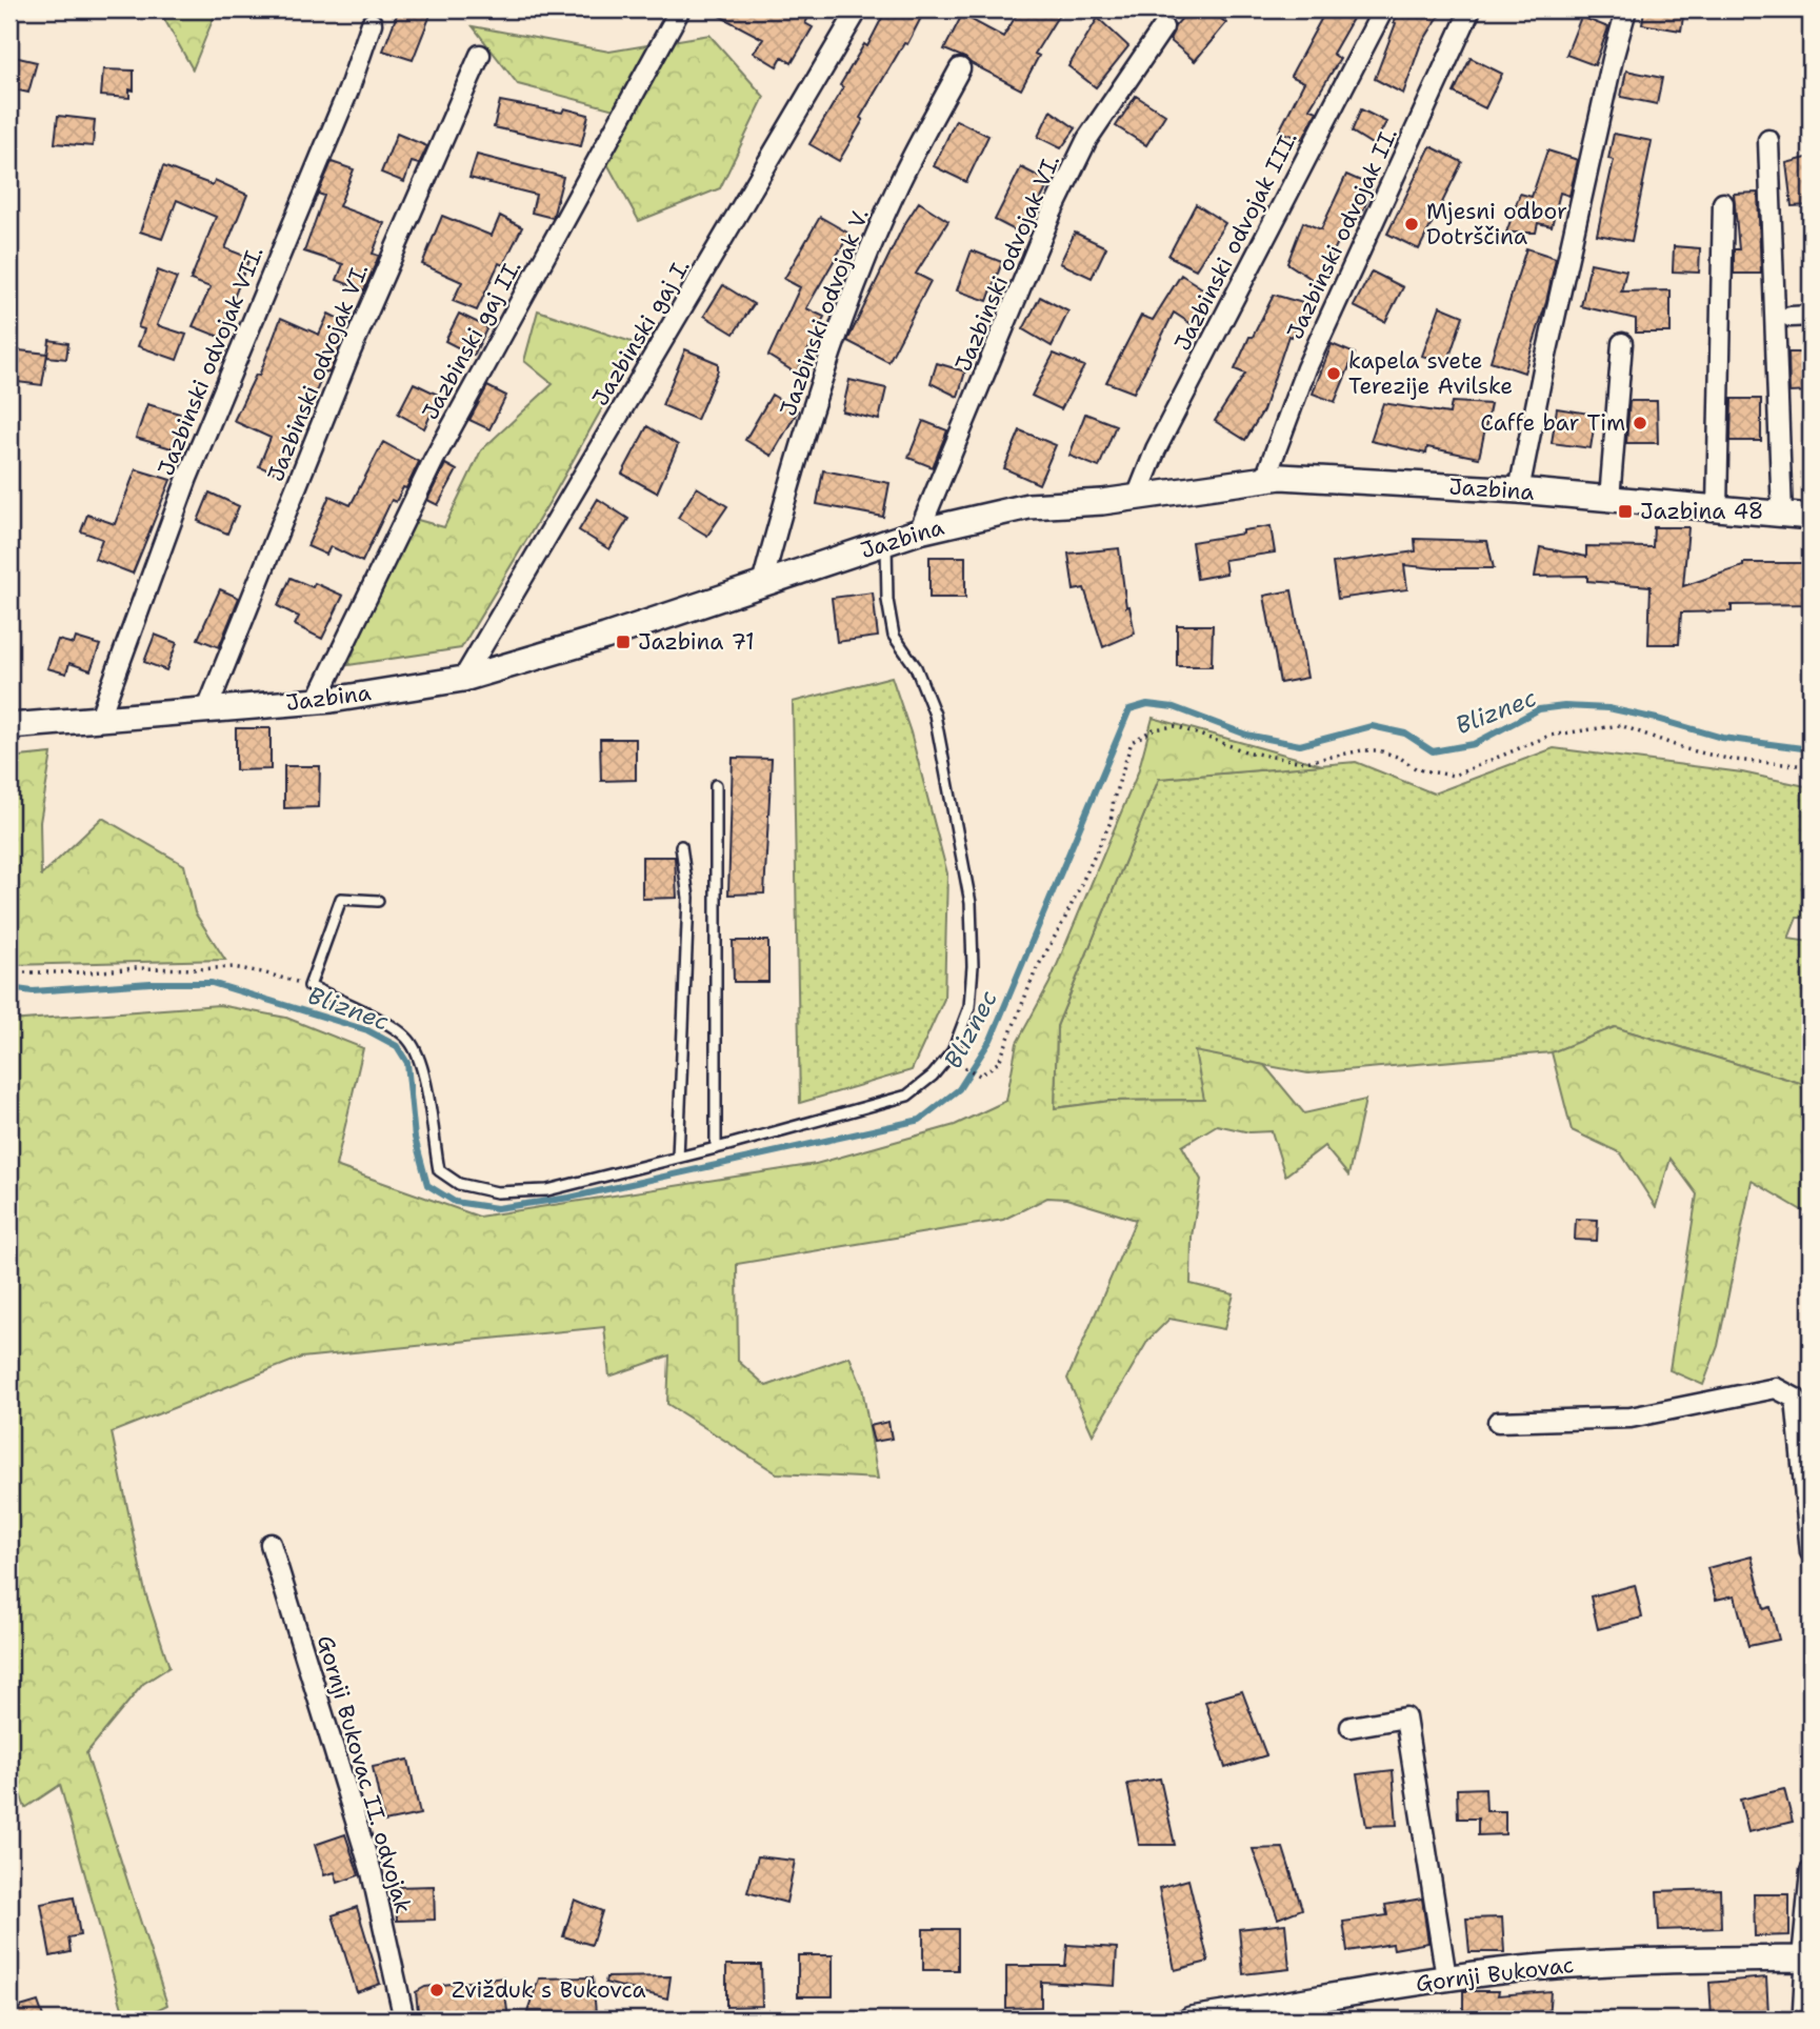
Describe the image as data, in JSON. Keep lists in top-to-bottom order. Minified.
{"streets":{"street":["Jazbinski odvojak II.","Jazbinski odvojak III.","Jazbinski odvojak VI.","Jazbinski odvojak V.","Jazbinski gaj I.","Jazbinski gaj II.","Jazbinski odvojak VII.","Jazbina","Gornji Bukovac II. odvojak","Gornji Bukovac"]},"crossings":[["Jazbinski odvojak II.","Jazbina"],["Jazbinski odvojak III.","Jazbina"],["Jazbinski odvojak VI.","Jazbina"],["Jazbinski odvojak V.","Jazbina"],["Jazbinski gaj I.","Jazbina"],["Jazbinski gaj II.","Jazbina"],["Jazbinski odvojak VII.","Jazbina"]],"water":["Bliznec"],"places":{"other":["Mjesni odbor Dotrščina","kapela svete Terezije Avilske","Caffe bar Tim","Zvižduk s Bukovca"],"transit":["Jazbina 48","Jazbina 71"]}}
